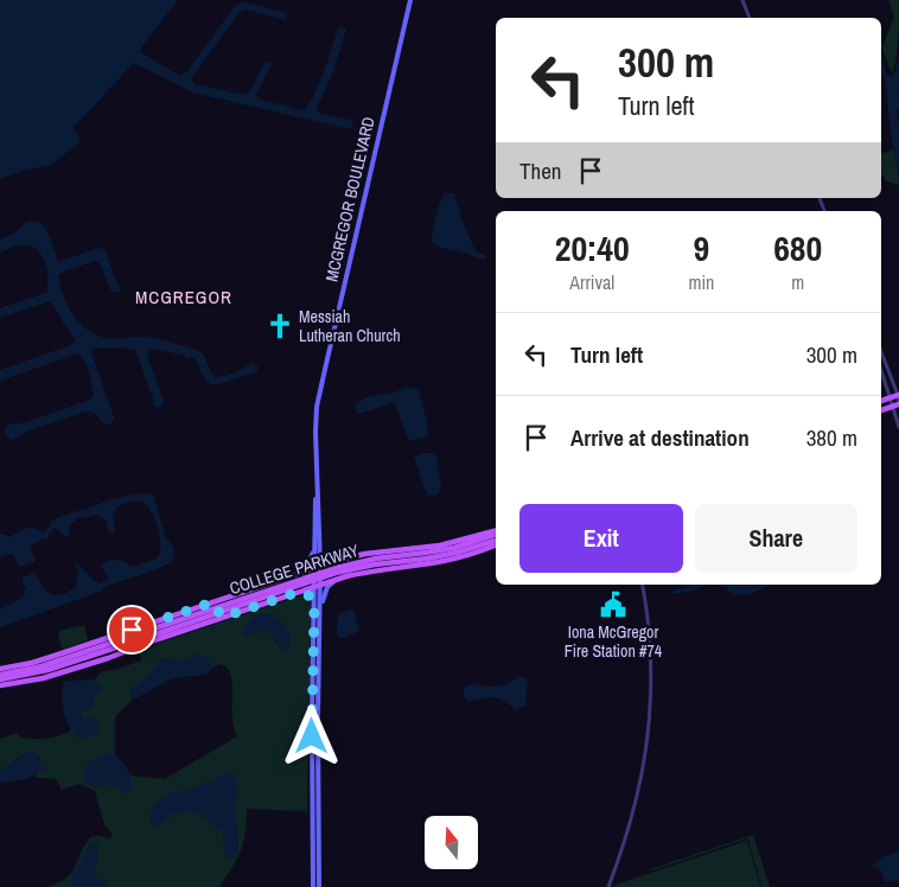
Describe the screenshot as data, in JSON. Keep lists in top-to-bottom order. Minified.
{"streets":{"main road":["MCGREGOR BOULEVARD","COLLEGE PARKWAY"]},"districts":["MCGREGOR"],"places":{"church":["Messiah Lutheran Church"],"public building":["Iona McGregor Fire Station #74"]},"north":"top","page":{"turn":["300 m","Turn left"],"then":"Then","eta":["20:40","Arrival","9","min","680","m"],"list":[{"name":"Turn left","value":"300 m"},{"name":"Arrive at destination","value":"380 m"}],"buttons":["Exit","Share"]}}
